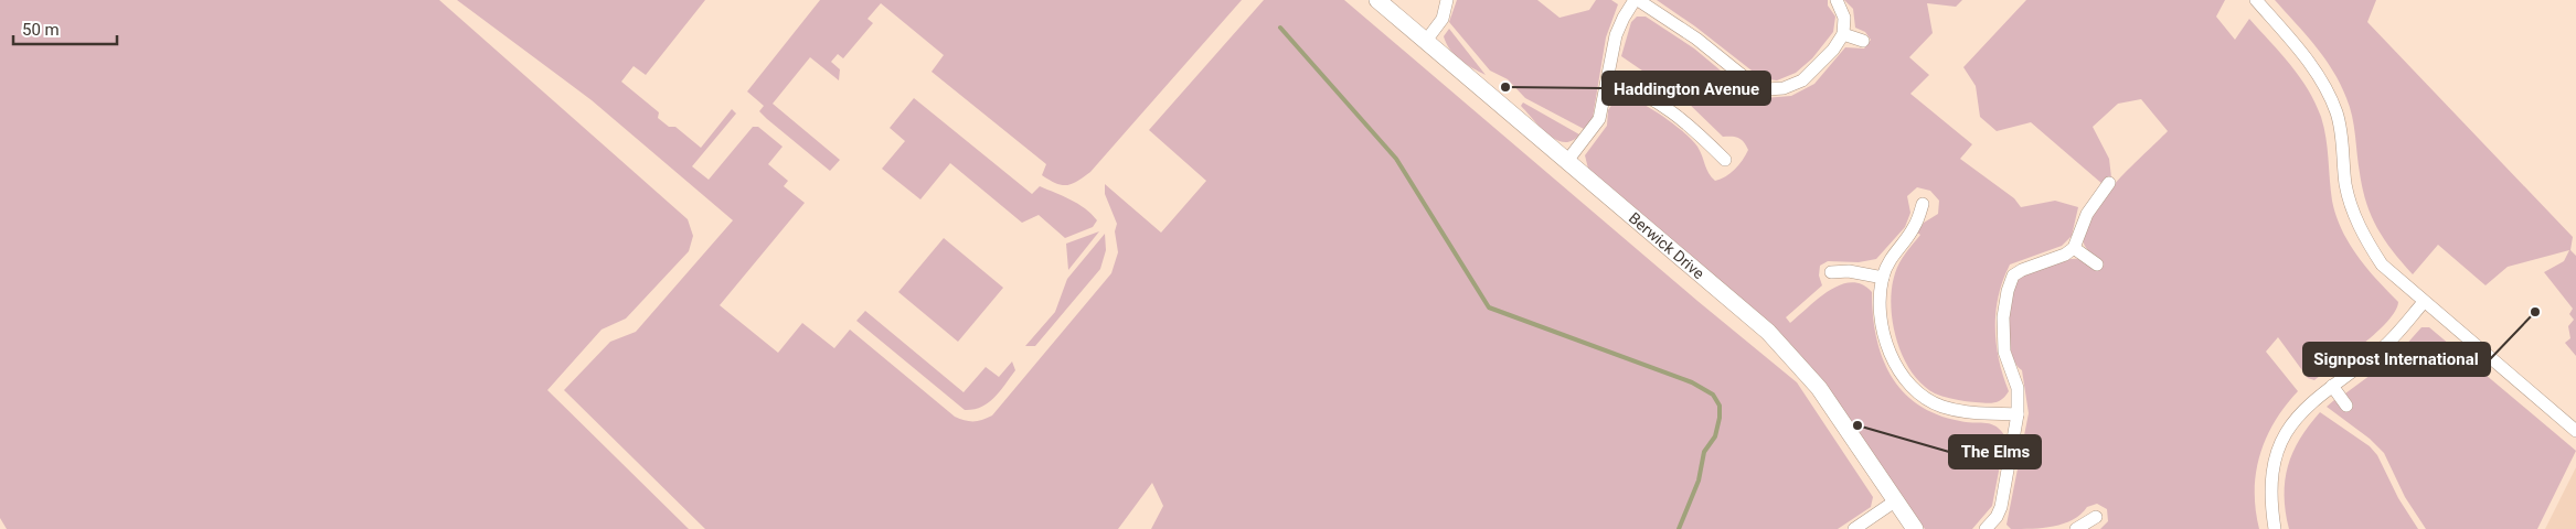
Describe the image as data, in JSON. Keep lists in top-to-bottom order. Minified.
{"streets":{"street":["Berwick Drive"]},"places":["Haddington Avenue","Signpost International","The Elms"],"scale_bar":"50 m"}
